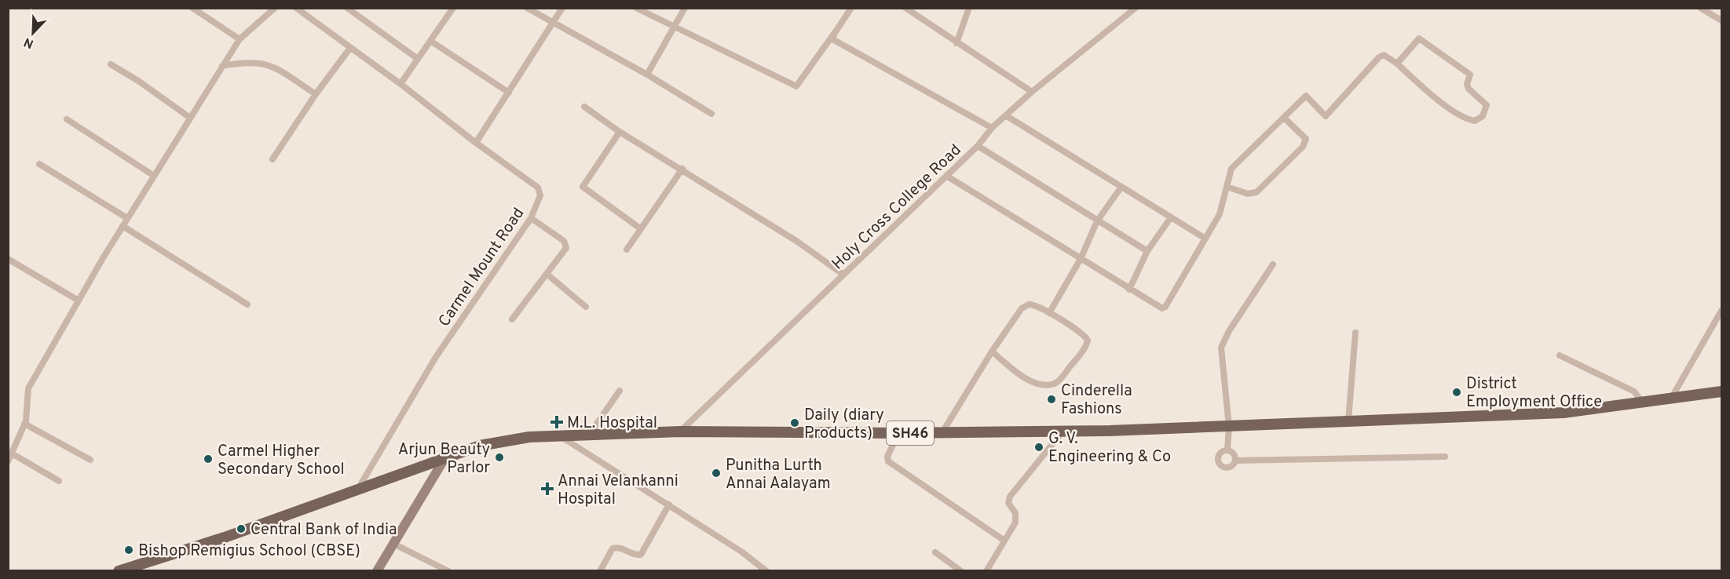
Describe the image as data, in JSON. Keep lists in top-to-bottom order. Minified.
{"streets":{"main road":["SH46"],"street":["Holy Cross College Road","Carmel Mount Road"]},"crossings":[["Holy Cross College Road","SH46"],["Carmel Mount Road","SH46"]],"places":{"other":["District Employment Office","Cinderella Fashions","Daily (diary Products)","G. V. Engineering & Co","Arjun Beauty Parlor","Carmel Higher Secondary School","Punitha Lurth Annai Aalayam","Central Bank of India","Bishop Remigius School (CBSE)"],"health":["M.L. Hospital","Annai Velankanni Hospital"]},"north":"bottom left"}
